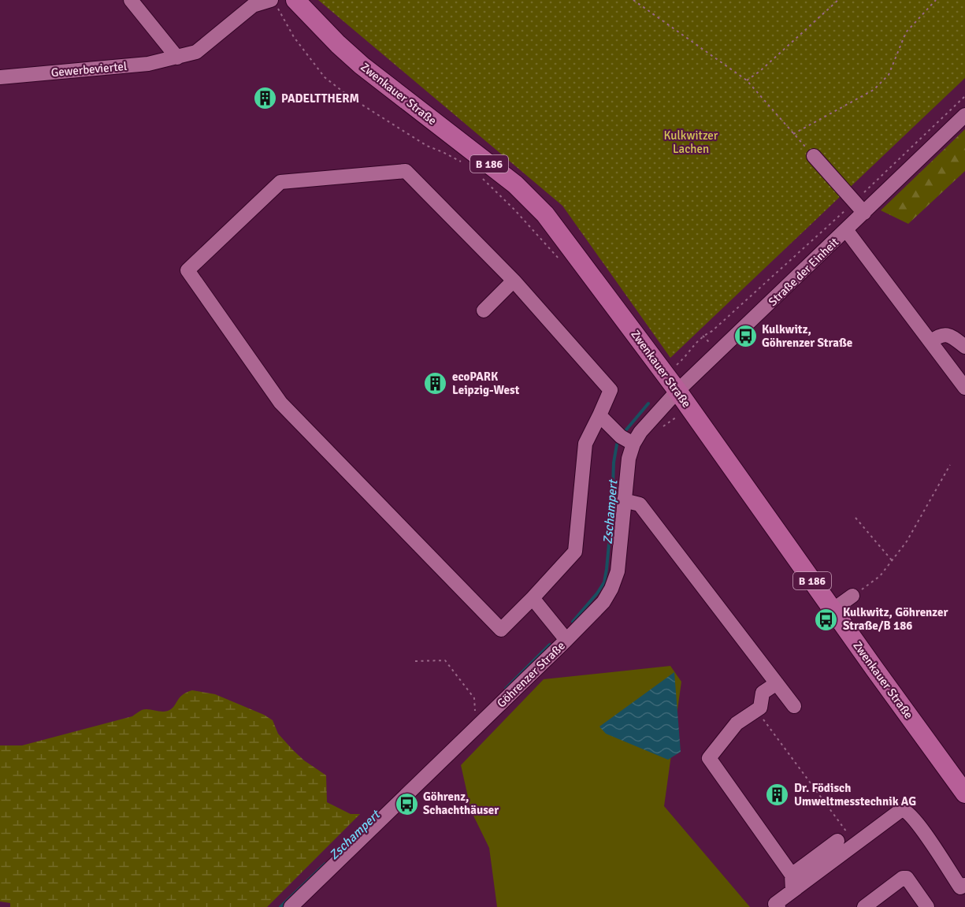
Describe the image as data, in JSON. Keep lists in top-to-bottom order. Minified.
{"streets":{"main road":["Zwenkauer Straße","B 186"],"street":["Gewerbeviertel","Straße der Einheit","Göhrenzer Straße"]},"crossings":[["Zwenkauer Straße","Straße der Einheit"],["Zwenkauer Straße","Göhrenzer Straße"],["Straße der Einheit","Göhrenzer Straße"]],"water":["Zschampert"],"parks":["Kulkwitzer Lachen"],"places":{"building":["PADELTTHERM","ecoPARK Leipzig-West","Dr. Födisch Umweltmesstechnik AG"],"bus stop":["Kulkwitz, Göhrenzer Straße","Kulkwitz, Göhrenzer Straße/B 186","Göhrenz, Schachthäuser"]}}
